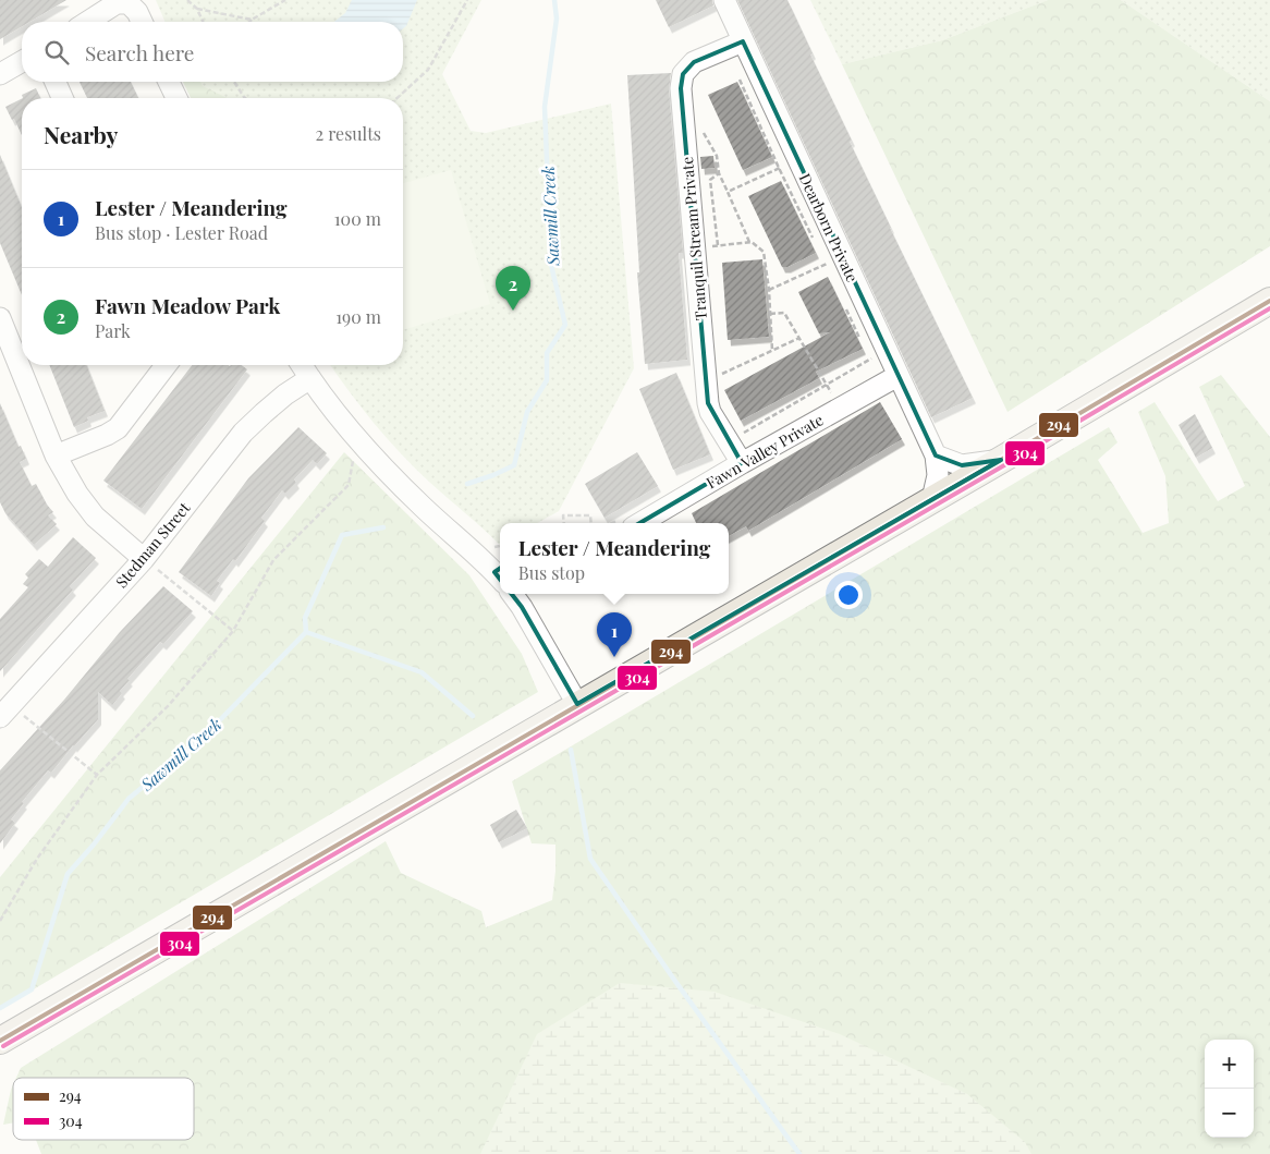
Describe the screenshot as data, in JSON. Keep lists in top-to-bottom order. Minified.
{"streets":{"street":["Dearborn Private","Tranquil Stream Private","Fawn Valley Private","Stedman Street"]},"crossings":[["Dearborn Private","Tranquil Stream Private"],["Dearborn Private","Fawn Valley Private"],["Tranquil Stream Private","Fawn Valley Private"]],"water":["Sawmill Creek"],"lines":["transit line 294","transit line 304"],"legend":["294","304"],"page":{"search":"Search here","heading":["Nearby","2 results"],"list":[{"mark":"1","name":"Lester / Meandering","note":"Bus stop · Lester Road","value":"100 m"},{"mark":"2","name":"Fawn Meadow Park","note":"Park","value":"190 m"}],"pins":["2","1"],"popup":["Lester / Meandering","Bus stop"],"map_buttons":["+","−"]}}
